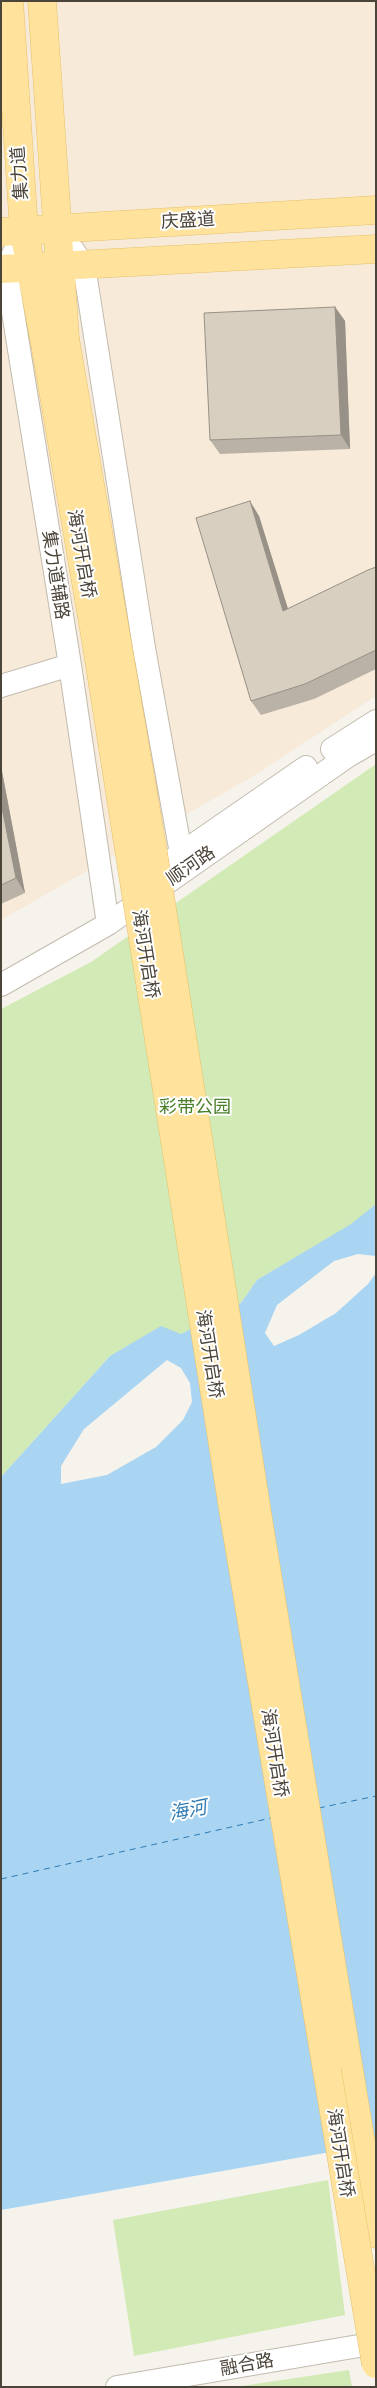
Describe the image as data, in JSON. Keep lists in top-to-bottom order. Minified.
{"streets":{"main road":["集力道","庆盛道","海河开启桥"],"street":["集力道辅路","顺河路","融合路"]},"crossings":[["集力道","庆盛道"],["集力道","海河开启桥"],["集力道","集力道辅路"],["集力道辅路","顺河路"]],"water":["海河"],"parks":["彩带公园"]}
